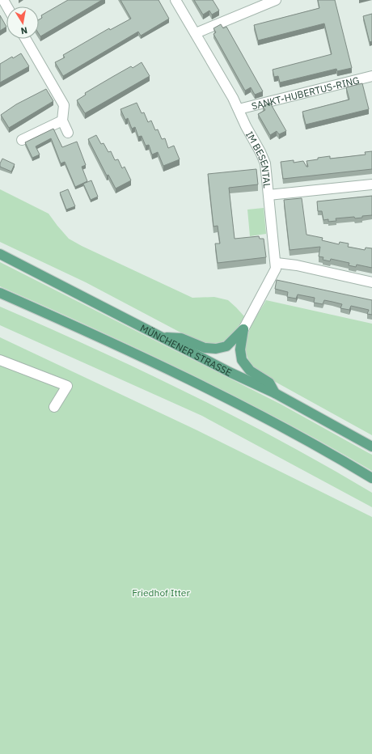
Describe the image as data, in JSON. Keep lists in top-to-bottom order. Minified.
{"streets":{"main road":["MÜNCHENER STRASSE"],"street":["SANKT-HUBERTUS-RING","IM BESENTAL"]},"crossings":[["SANKT-HUBERTUS-RING","IM BESENTAL"]],"parks":["Friedhof Itter"],"north":"bottom"}
